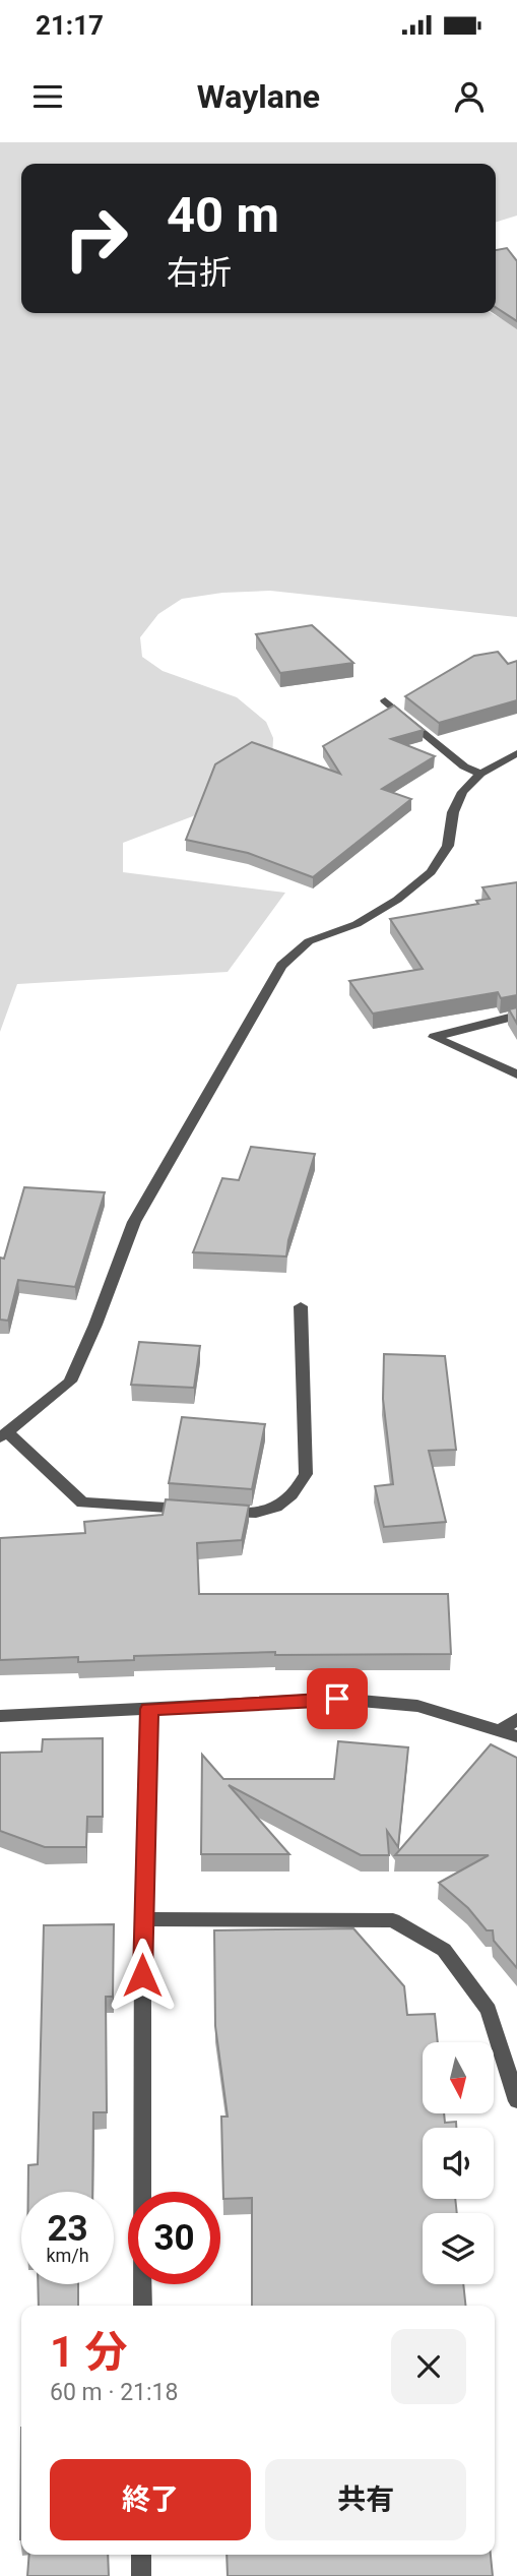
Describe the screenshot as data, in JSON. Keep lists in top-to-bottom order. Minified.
{"north":"bottom","page":{"status":"21:17","header":"Waylane","turn":["40 m","右折"],"speed":"23 km/h","limit":"30","heading":["1 分","60 m · 21:18"],"buttons":["終了","共有"]}}
